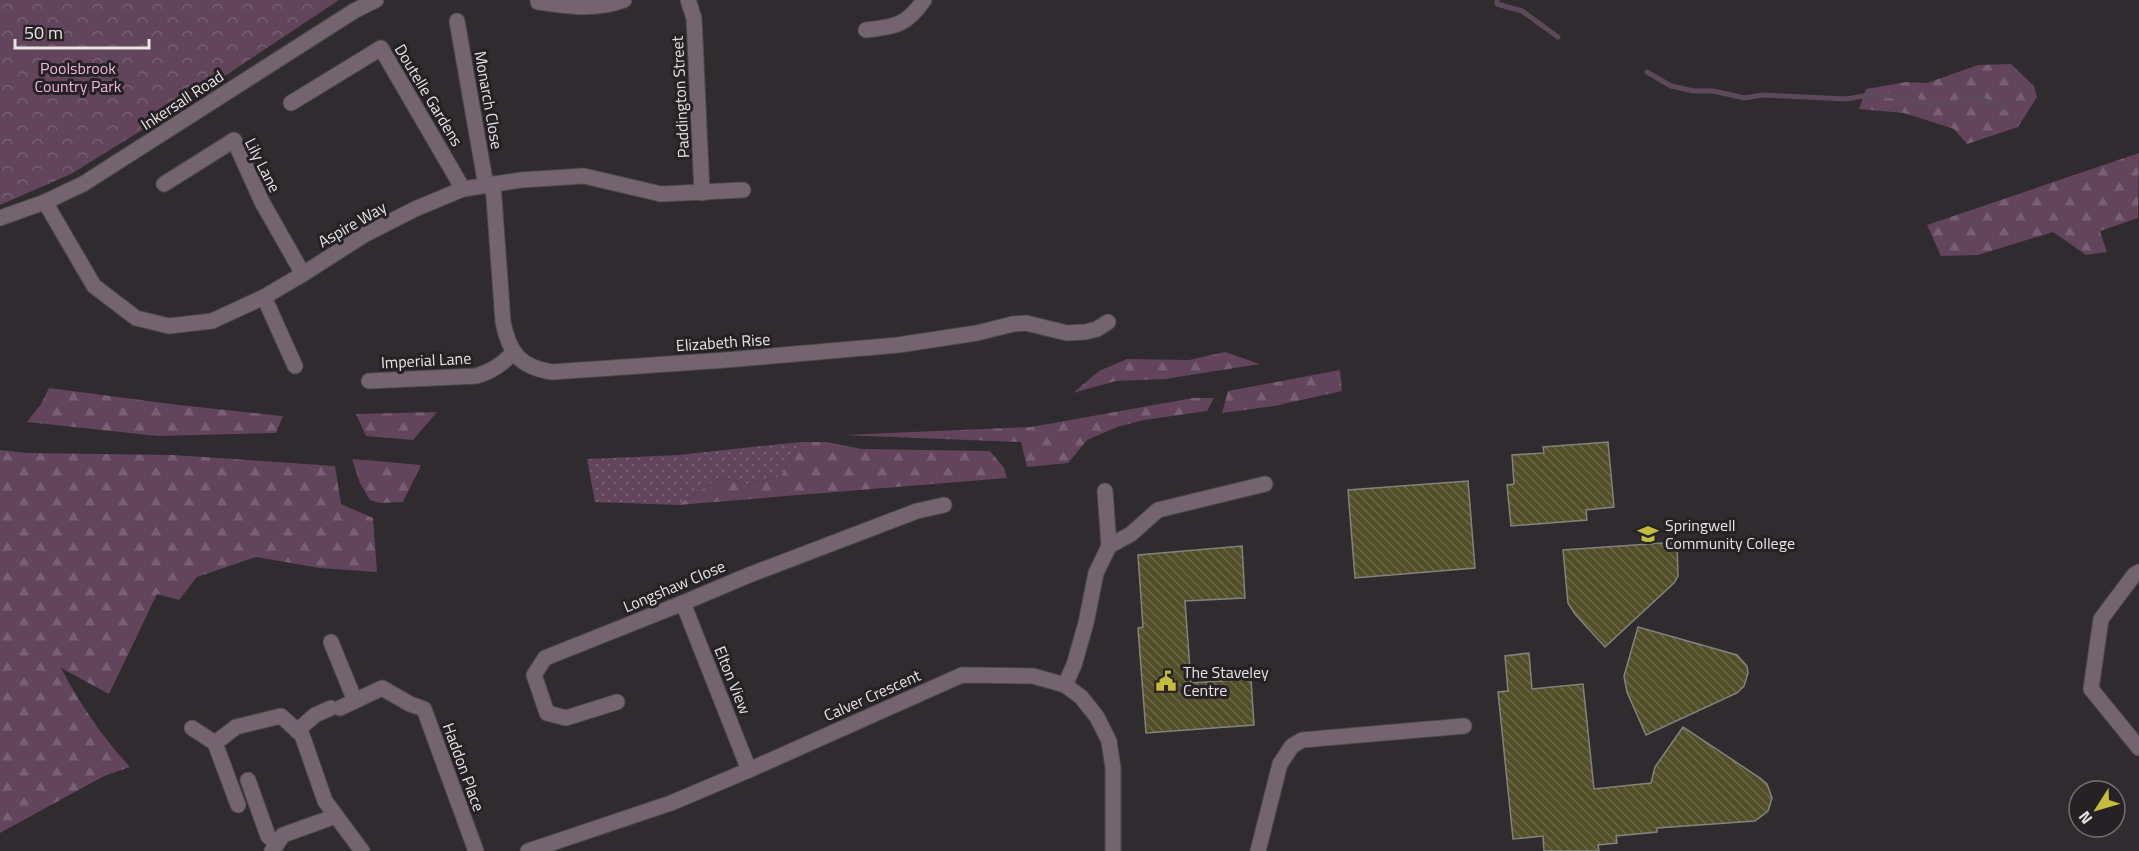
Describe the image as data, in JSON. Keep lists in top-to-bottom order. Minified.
{"streets":{"street":["Doutelle Gardens","Paddington Street","Inkersall Road","Monarch Close","Lily Lane","Aspire Way","Elizabeth Rise","Imperial Lane","Longshaw Close","Elton View","Calver Crescent","Haddon Place"]},"crossings":[["Doutelle Gardens","Aspire Way"],["Paddington Street","Aspire Way"],["Inkersall Road","Aspire Way"],["Monarch Close","Aspire Way"],["Lily Lane","Aspire Way"],["Elizabeth Rise","Imperial Lane"],["Longshaw Close","Elton View"],["Elton View","Calver Crescent"]],"parks":["Poolsbrook Country Park"],"places":{"school or university":["Springwell Community College"],"public building":["The Staveley Centre"]},"scale_bar":"50 m","north":"bottom left"}
